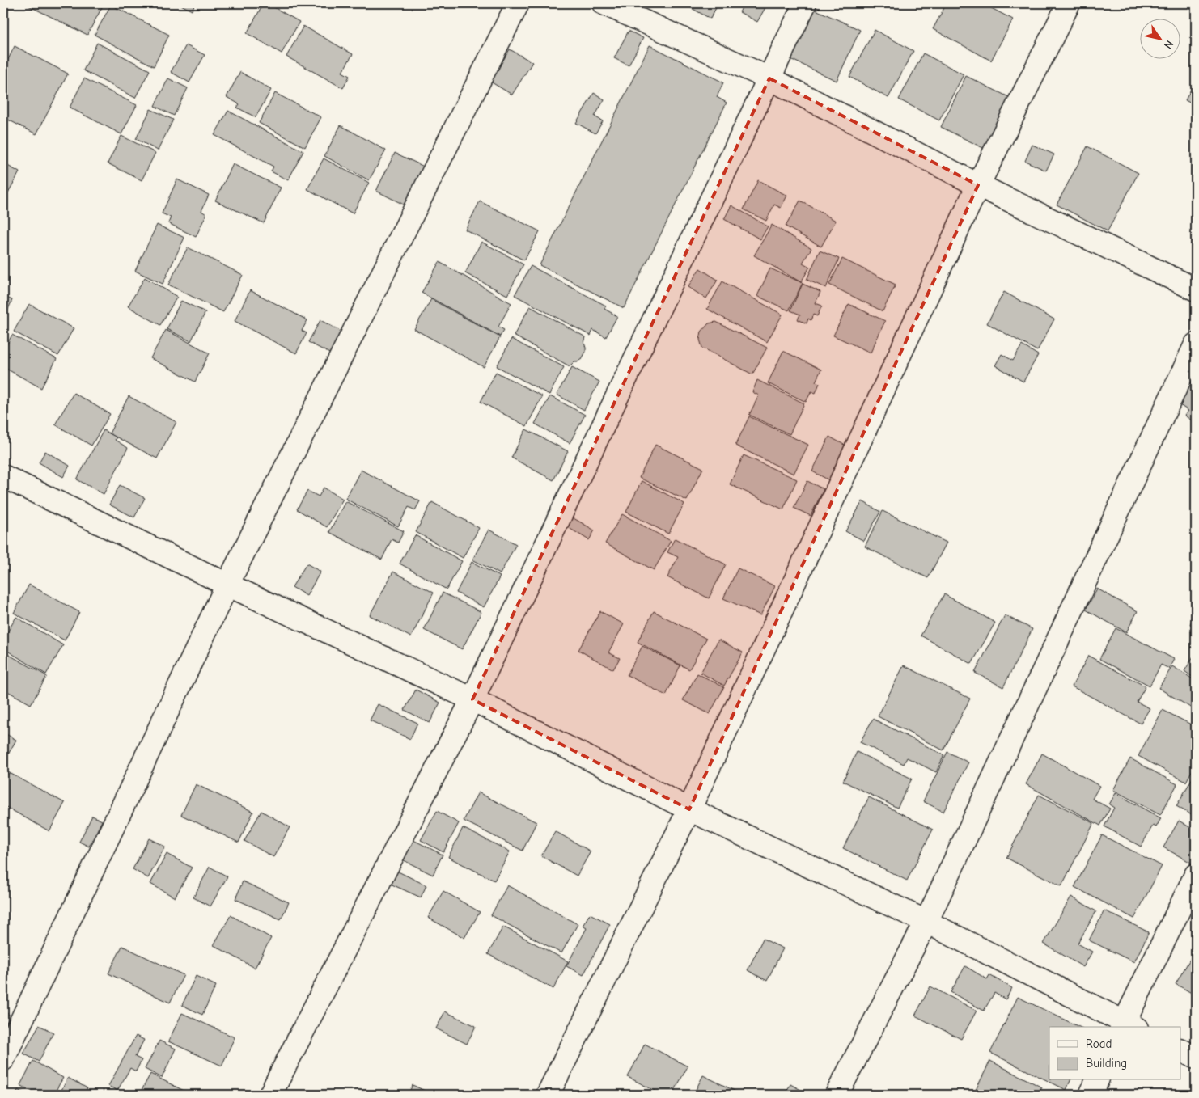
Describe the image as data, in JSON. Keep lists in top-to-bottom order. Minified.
{"legend":["Road","Building"],"north":"bottom right"}
